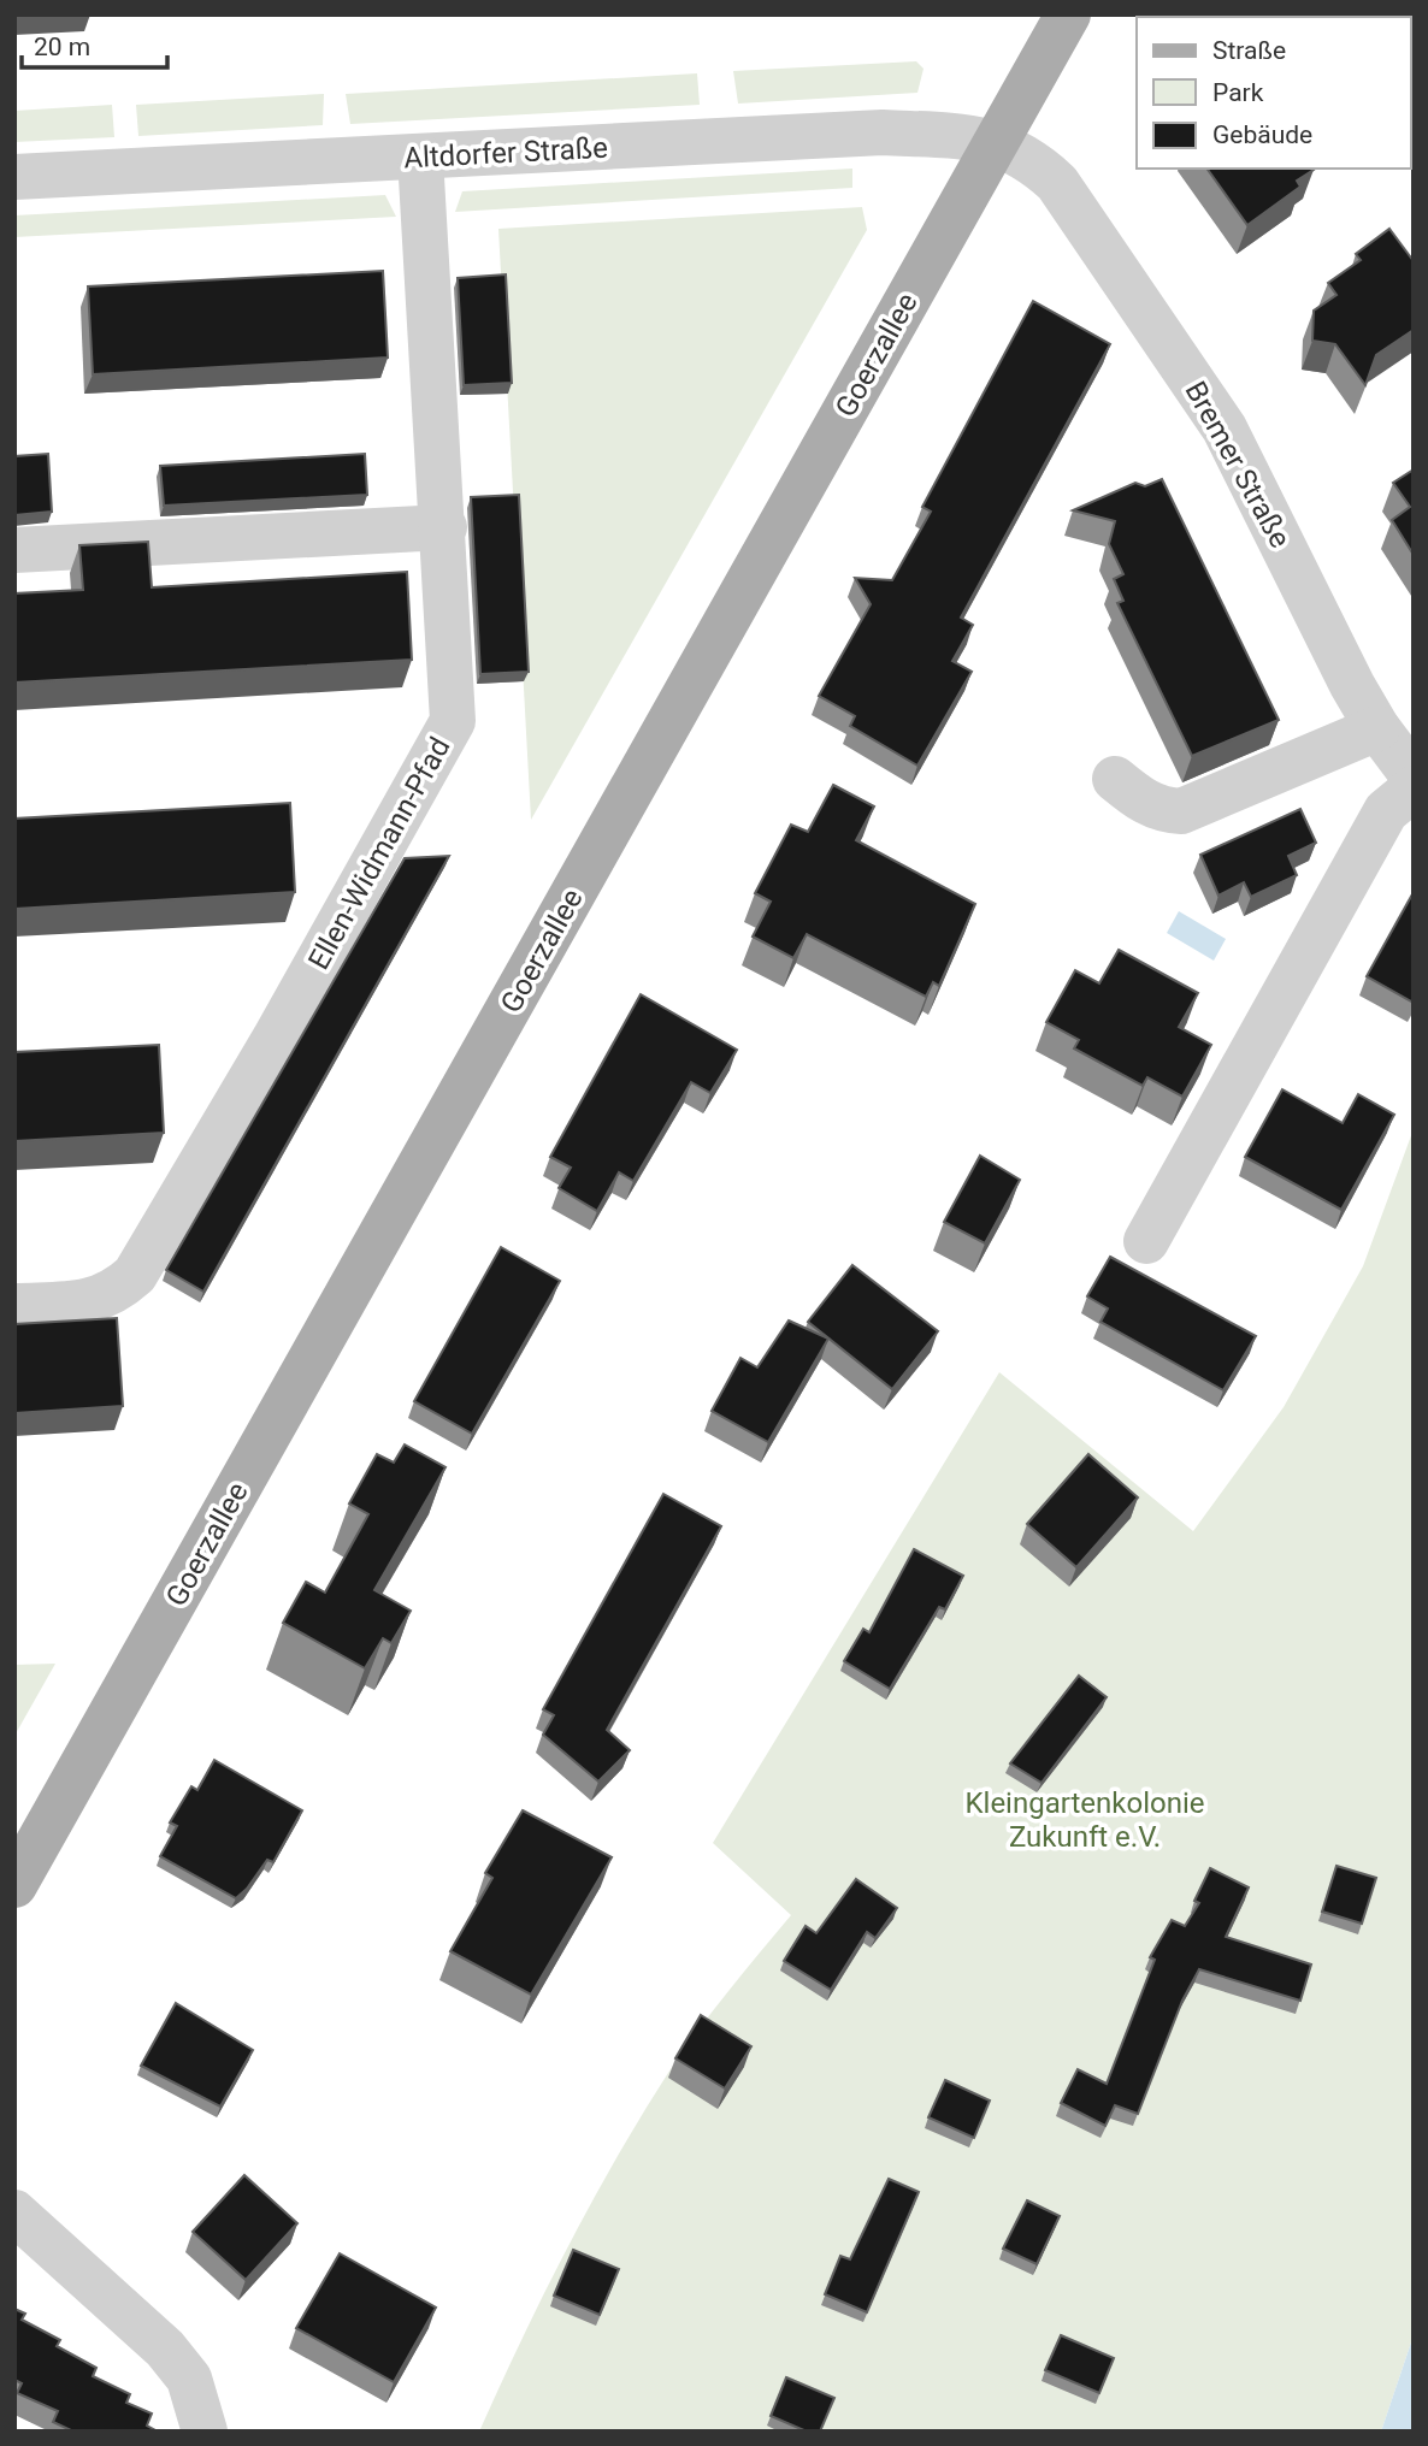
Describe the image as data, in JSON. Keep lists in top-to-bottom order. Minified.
{"streets":{"main road":["Goerzallee"],"street":["Altdorfer Straße","Bremer Straße","Ellen-Widmann-Pfad"]},"crossings":[["Altdorfer Straße","Goerzallee"],["Altdorfer Straße","Bremer Straße"],["Altdorfer Straße","Ellen-Widmann-Pfad"],["Goerzallee","Bremer Straße"]],"parks":["Kleingartenkolonie Zukunft e.V."],"legend":["Straße","Park","Gebäude"],"scale_bar":"20 m"}
